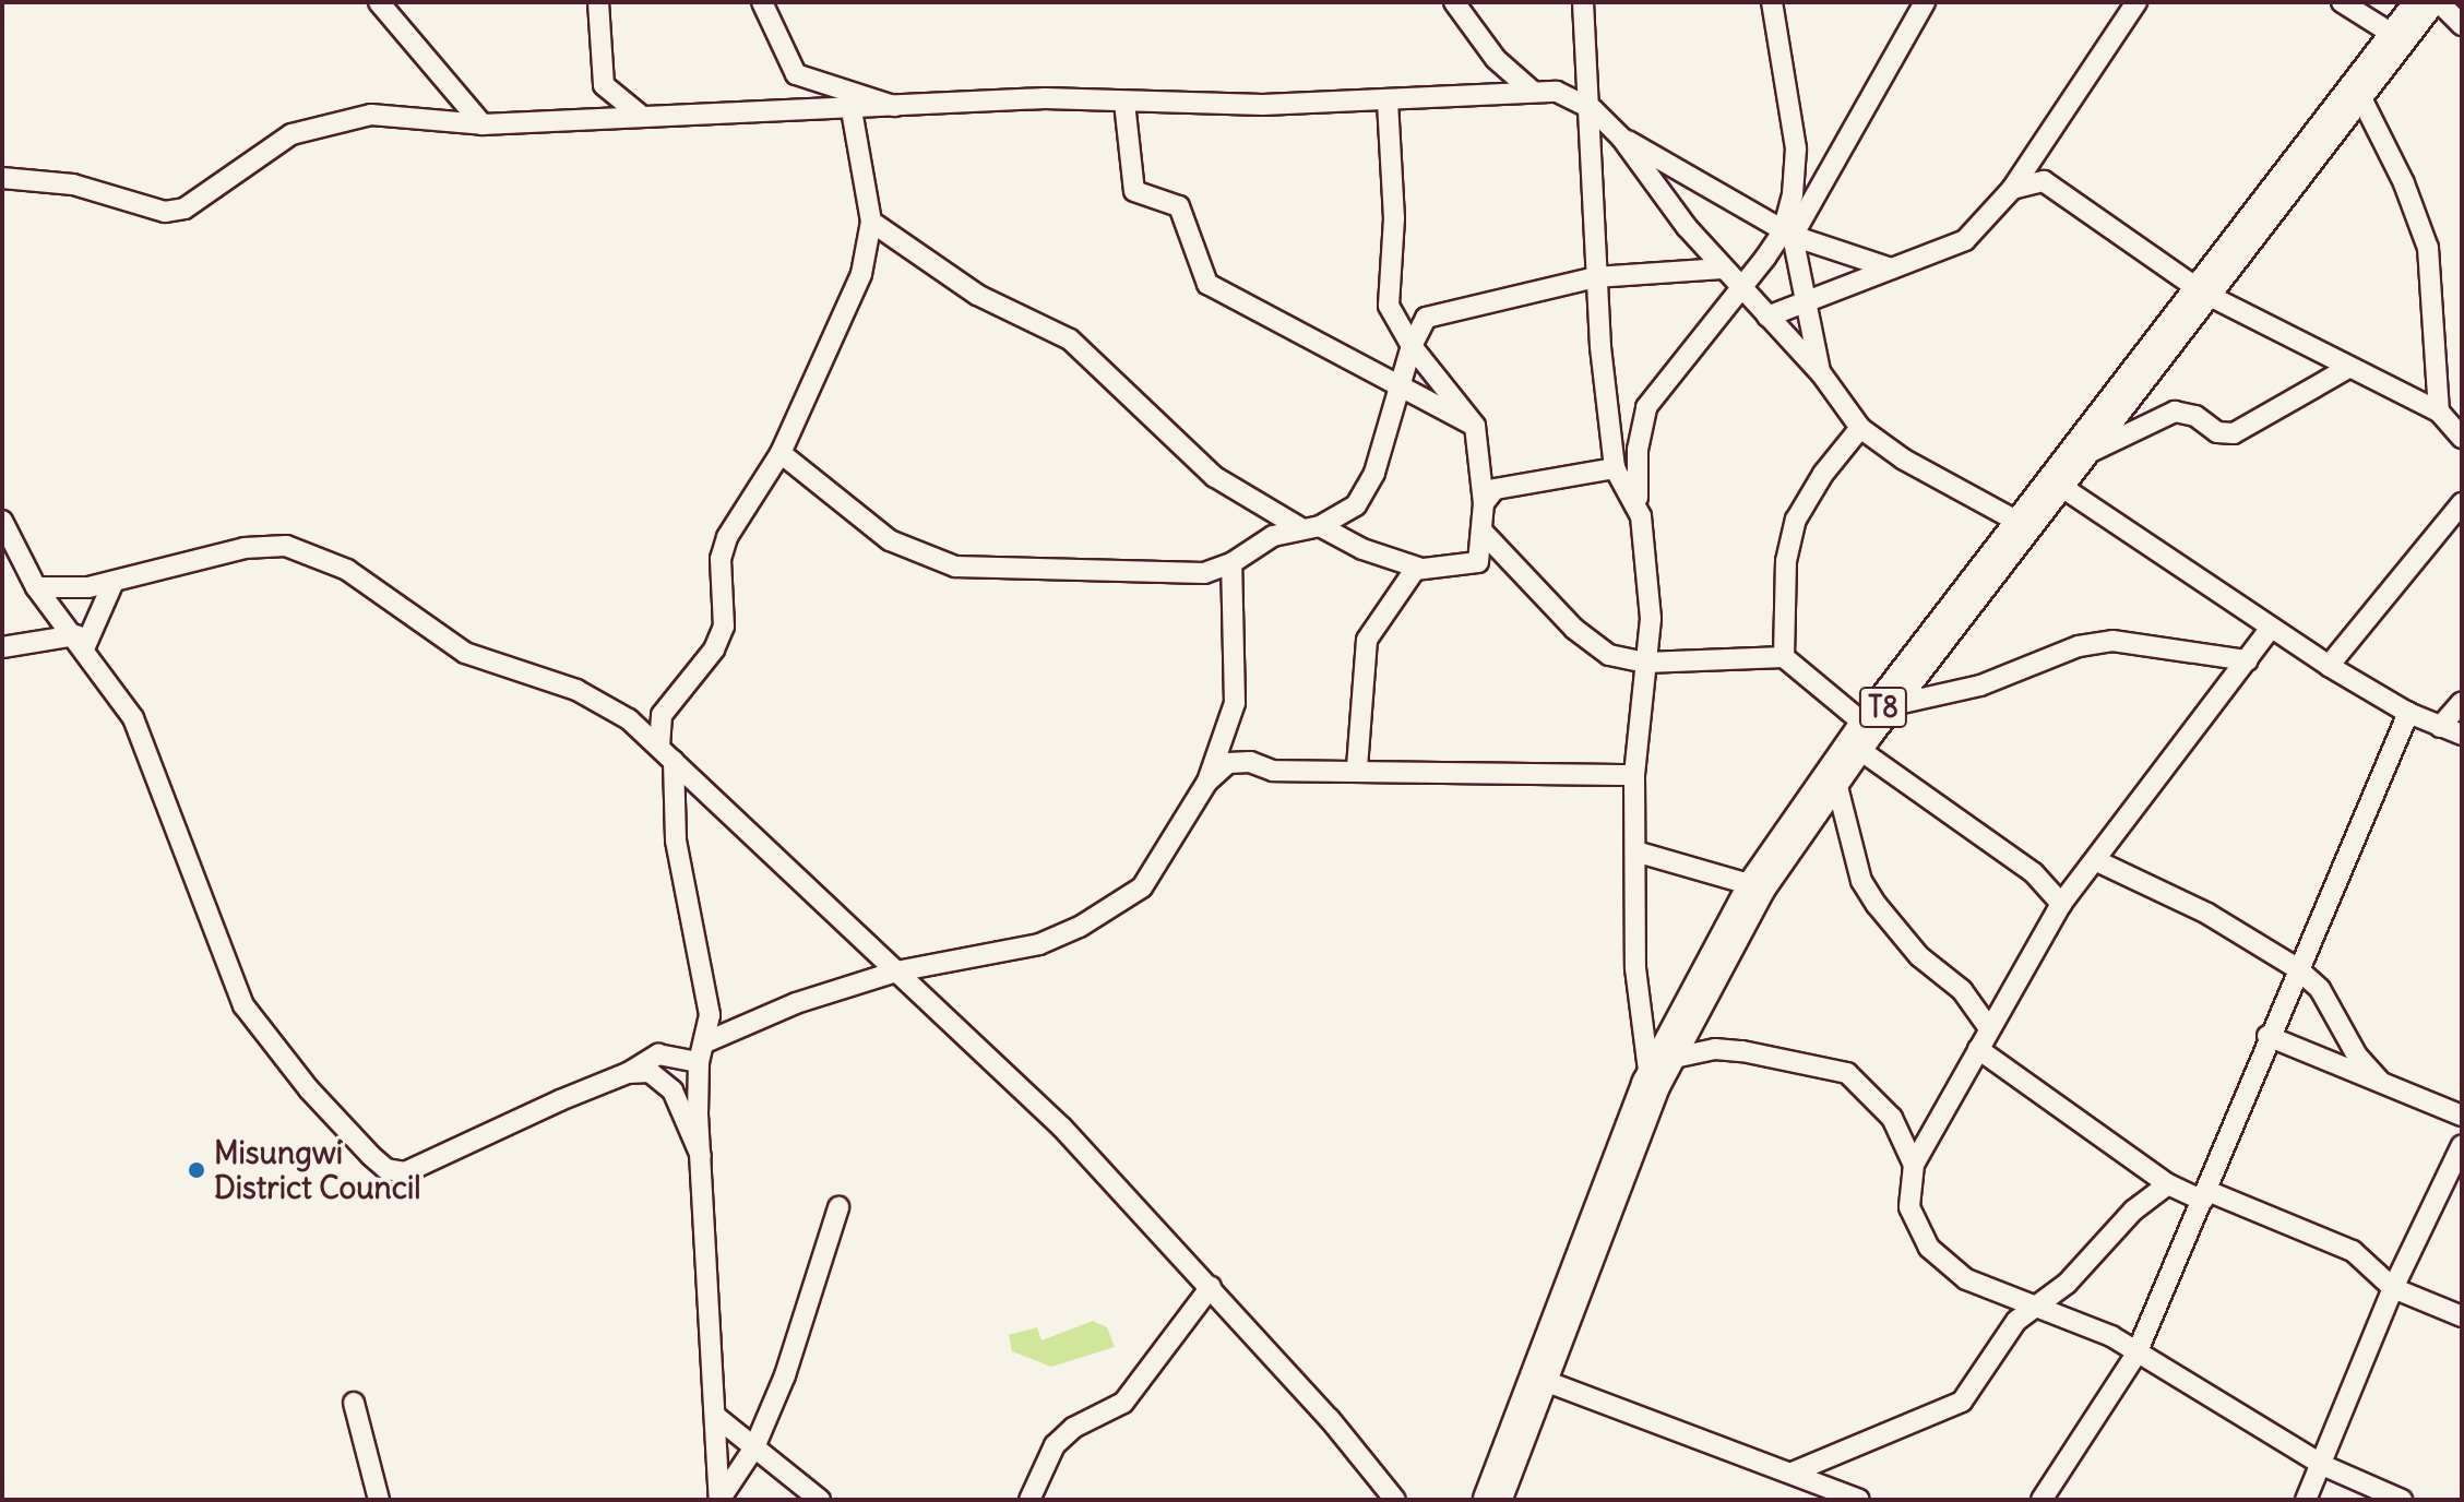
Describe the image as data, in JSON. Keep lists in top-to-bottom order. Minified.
{"streets":{"highway":["T8"]},"places":["Misungwi District Council"]}
